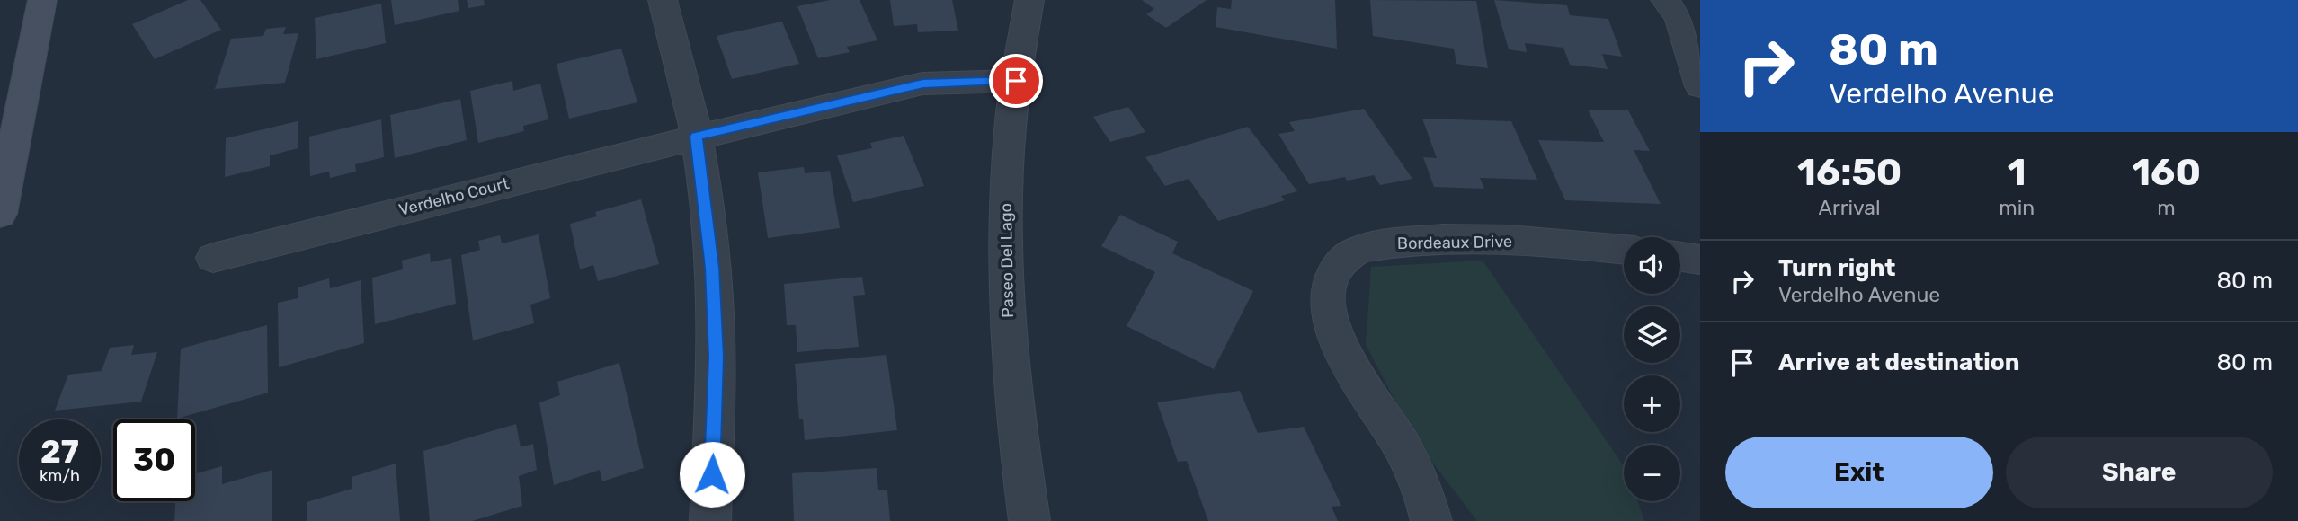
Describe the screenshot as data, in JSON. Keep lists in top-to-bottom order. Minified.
{"streets":{"street":["Verdelho Court","Bordeaux Drive","Paseo Del Lago"]},"crossings":[["Verdelho Court","Paseo Del Lago"]],"page":{"turn":["80 m","Verdelho Avenue"],"eta":["16:50","Arrival","1","min","160","m"],"map_buttons":["+","−"],"list":[{"name":"Turn right","note":"Verdelho Avenue","value":"80 m"},{"name":"Arrive at destination","value":"80 m"}],"speed":"27 km/h","limit":"30","buttons":["Exit","Share"]}}
